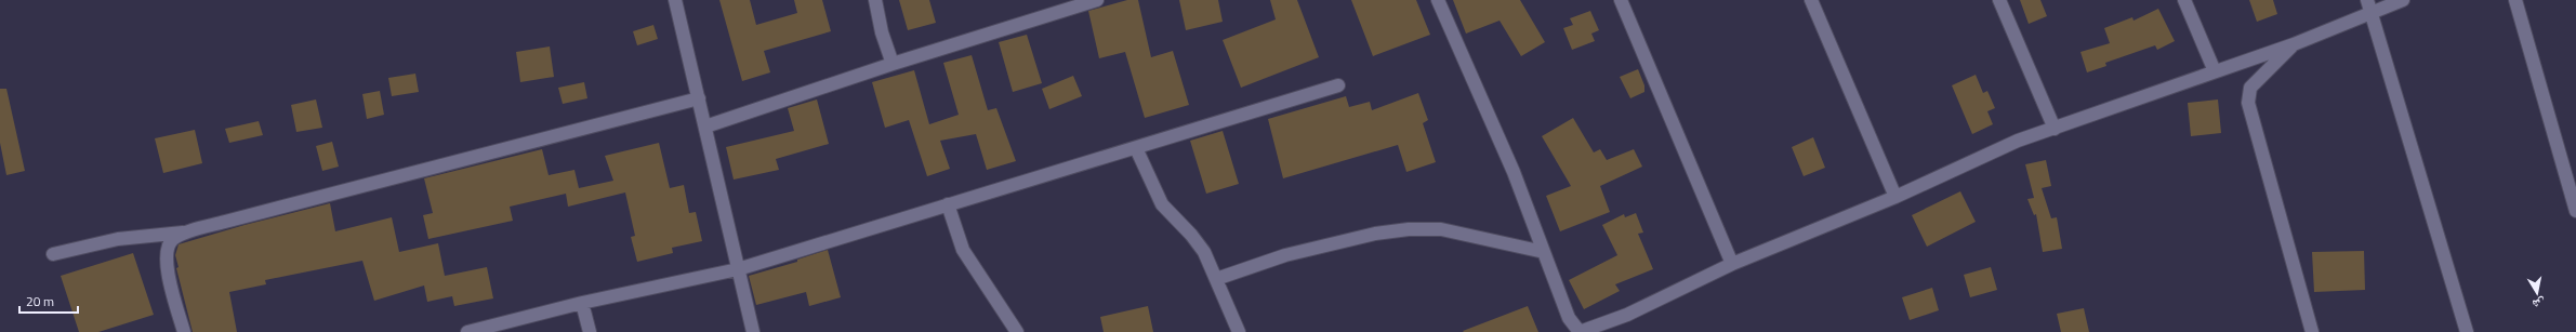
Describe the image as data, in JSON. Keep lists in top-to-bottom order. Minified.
{"scale_bar":"20 m","north":"bottom"}
